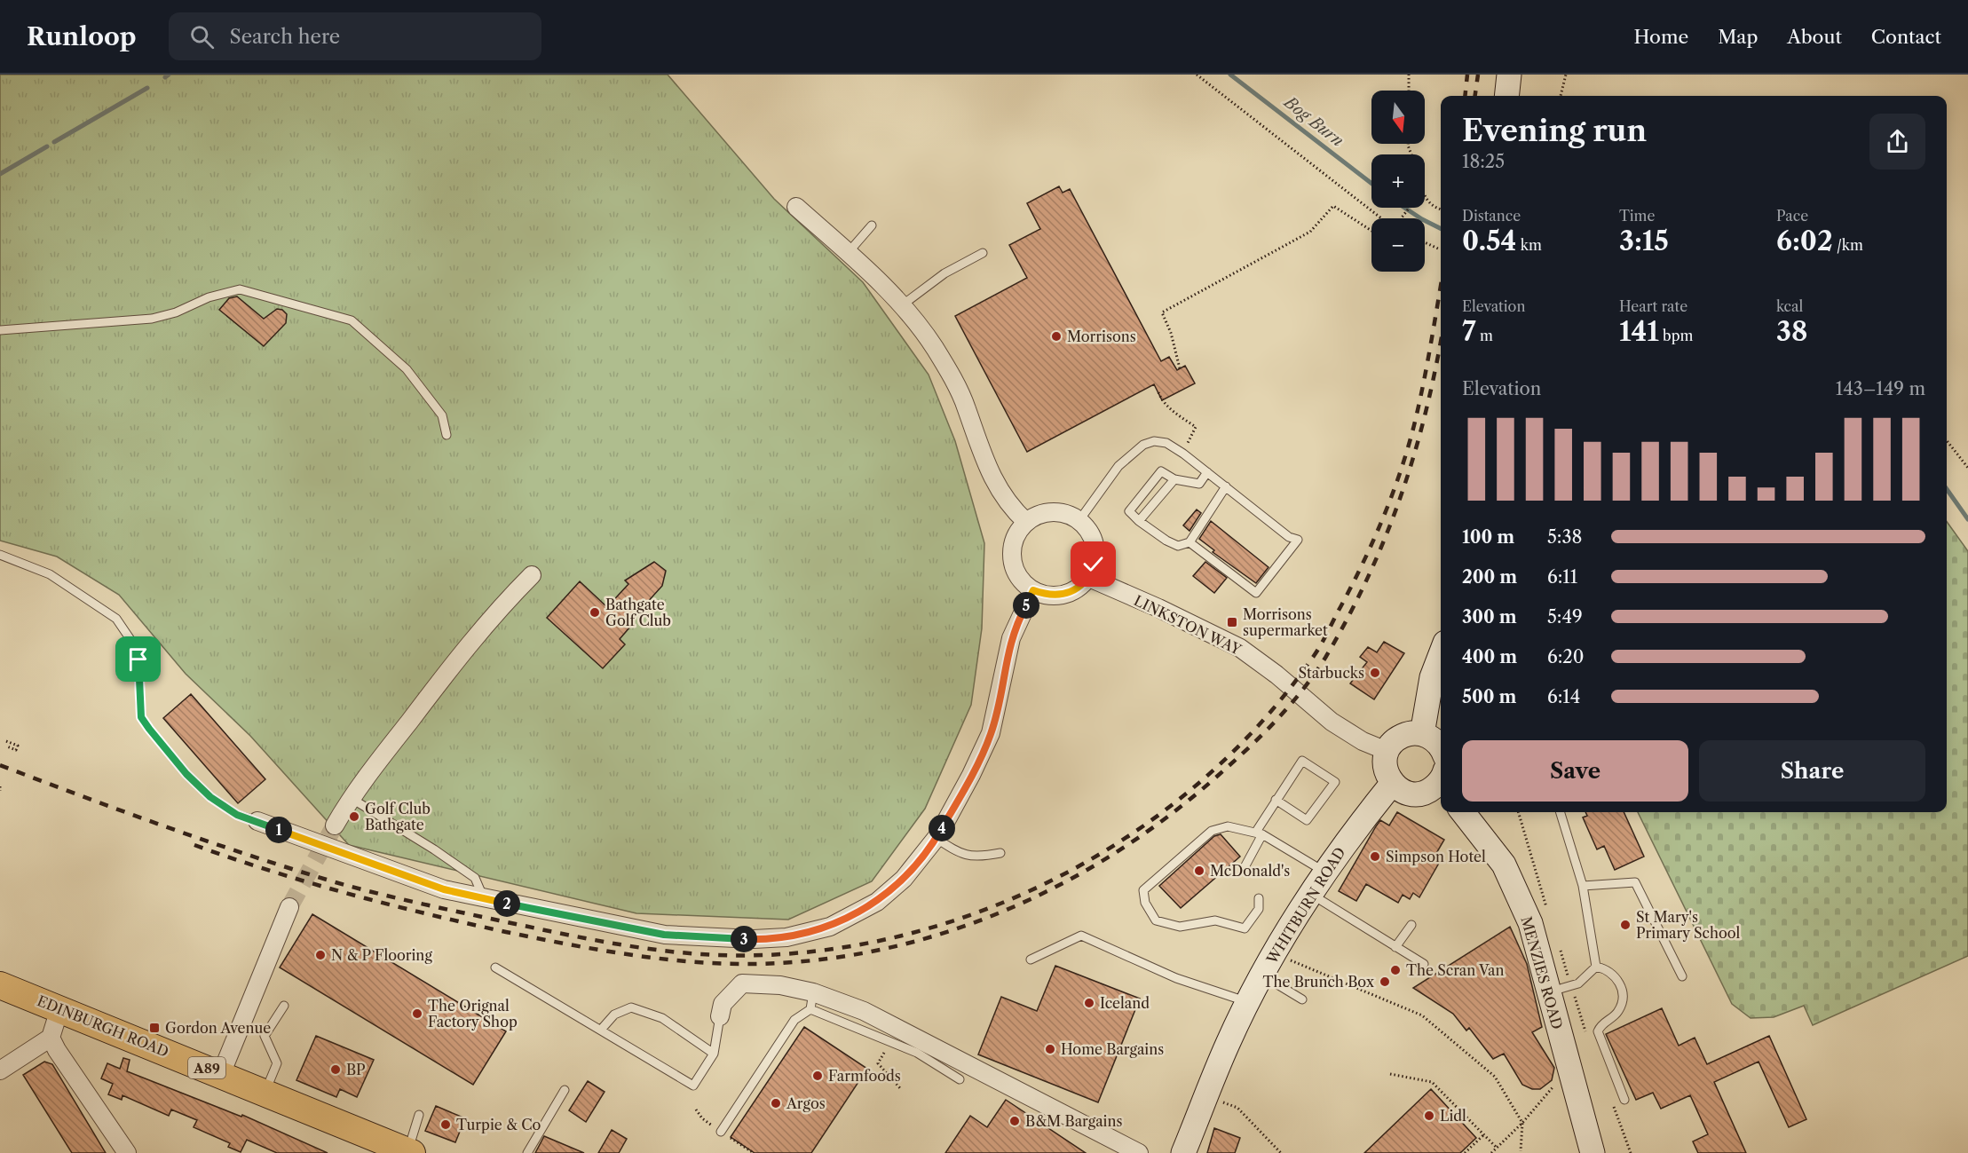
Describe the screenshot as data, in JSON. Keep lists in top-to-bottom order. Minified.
{"streets":{"main road":["WHITBURN ROAD","MENZIES ROAD","EDINBURGH ROAD","A89"],"street":["LINKSTON WAY"]},"water":["Bog Burn"],"places":{"other":["Morrisons","Bathgate Golf Club","Starbucks","Golf Club Bathgate","Simpson Hotel","McDonald's","St Mary's Primary School","N & P Flooring","The Scran Van","The Brunch Box","Iceland","The Orignal Factory Shop","Home Bargains","BP","Farmfoods","Argos","Lidl","B&M Bargains","Turpie & Co"],"transit":["Morrisons supermarket","Gordon Avenue"]},"north":"bottom","page":{"header":"Runloop","search":"Search here","nav":["Home","Map","About","Contact"],"map_buttons":["+","−"],"heading":["Evening run","18:25"],"stats":[["Distance","0.54 km"],["Time","3:15"],["Pace","6:02 /km"],["Elevation","7 m"],["Heart rate","141 bpm"],["kcal","38"]],"chart":["Elevation","143–149 m"],"list":[{"name":"100 m","note":"5:38"},{"name":"200 m","note":"6:11"},{"name":"300 m","note":"5:49"},{"name":"400 m","note":"6:20"},{"name":"500 m","note":"6:14"}],"pins":["5","4","1","2","3"],"buttons":["Save","Share"]}}
